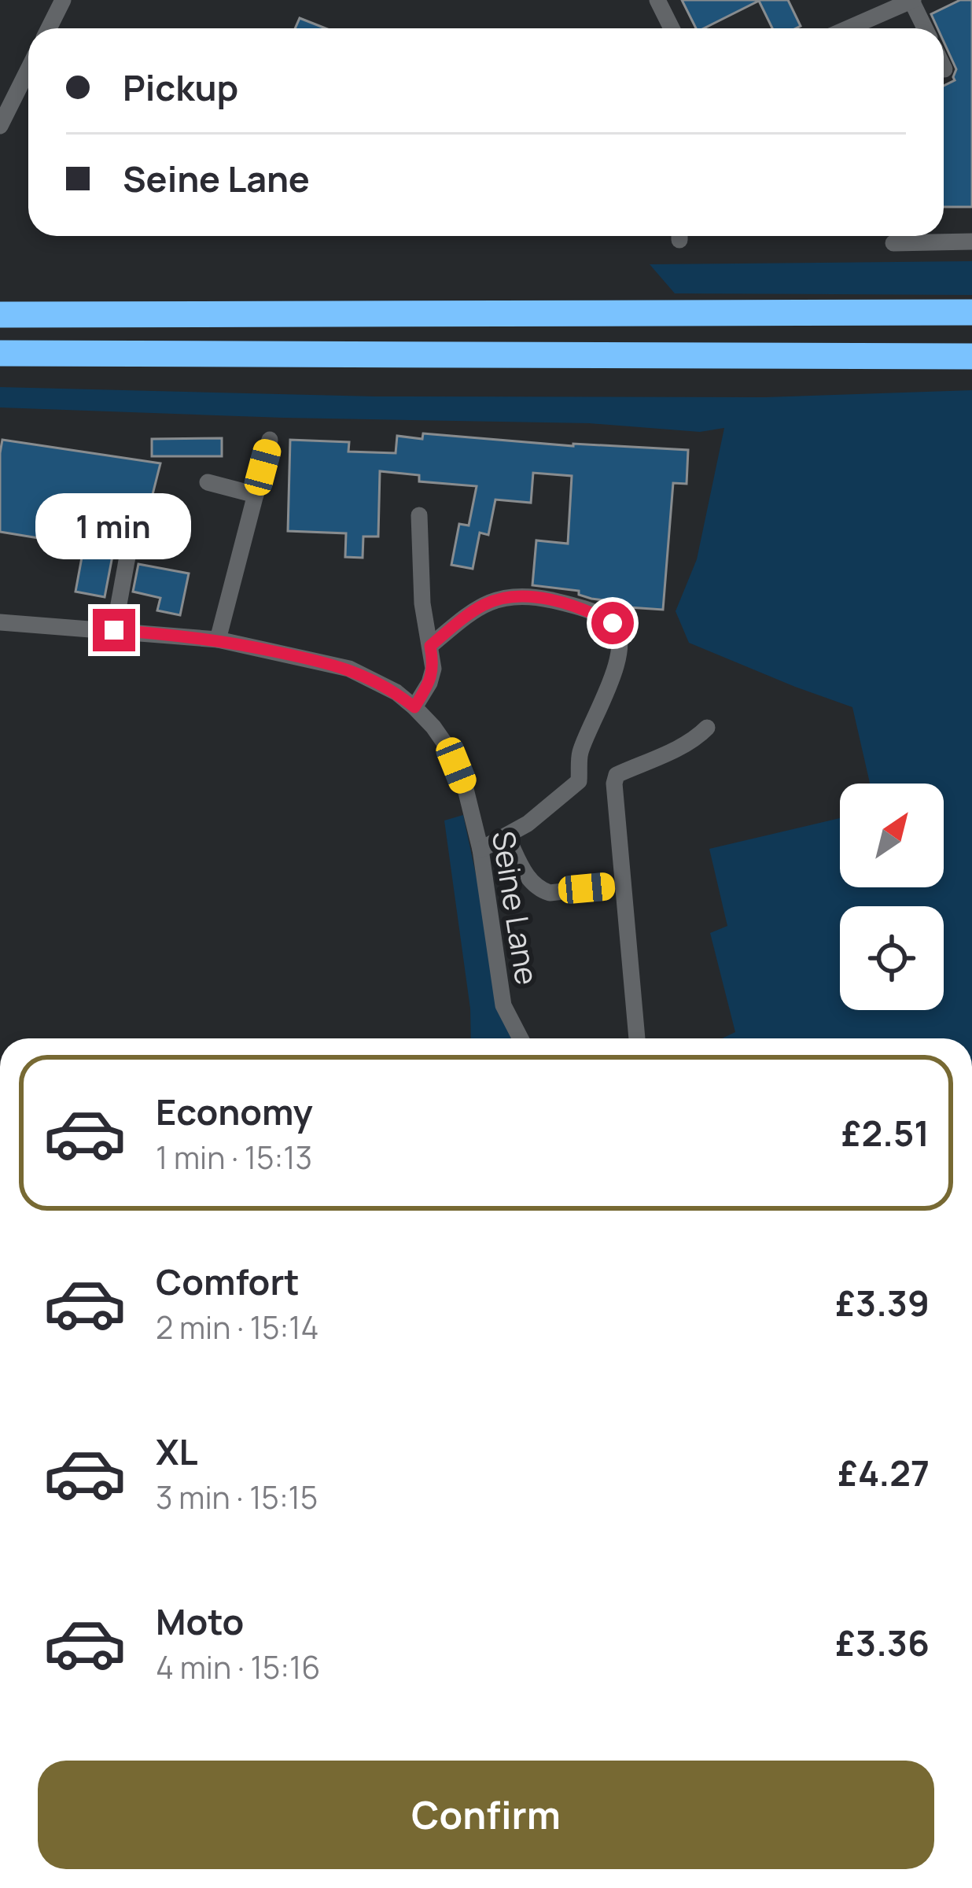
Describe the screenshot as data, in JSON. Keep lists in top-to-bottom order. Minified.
{"streets":{"street":["Seine Lane"]},"north":"top right","page":{"banner":["Pickup","Seine Lane"],"bubble":"1 min","list":[{"name":"Economy","note":"1 min · 15:13","value":"£2.51"},{"name":"Comfort","note":"2 min · 15:14","value":"£3.39"},{"name":"XL","note":"3 min · 15:15","value":"£4.27"},{"name":"Moto","note":"4 min · 15:16","value":"£3.36"}],"buttons":"Confirm"}}
